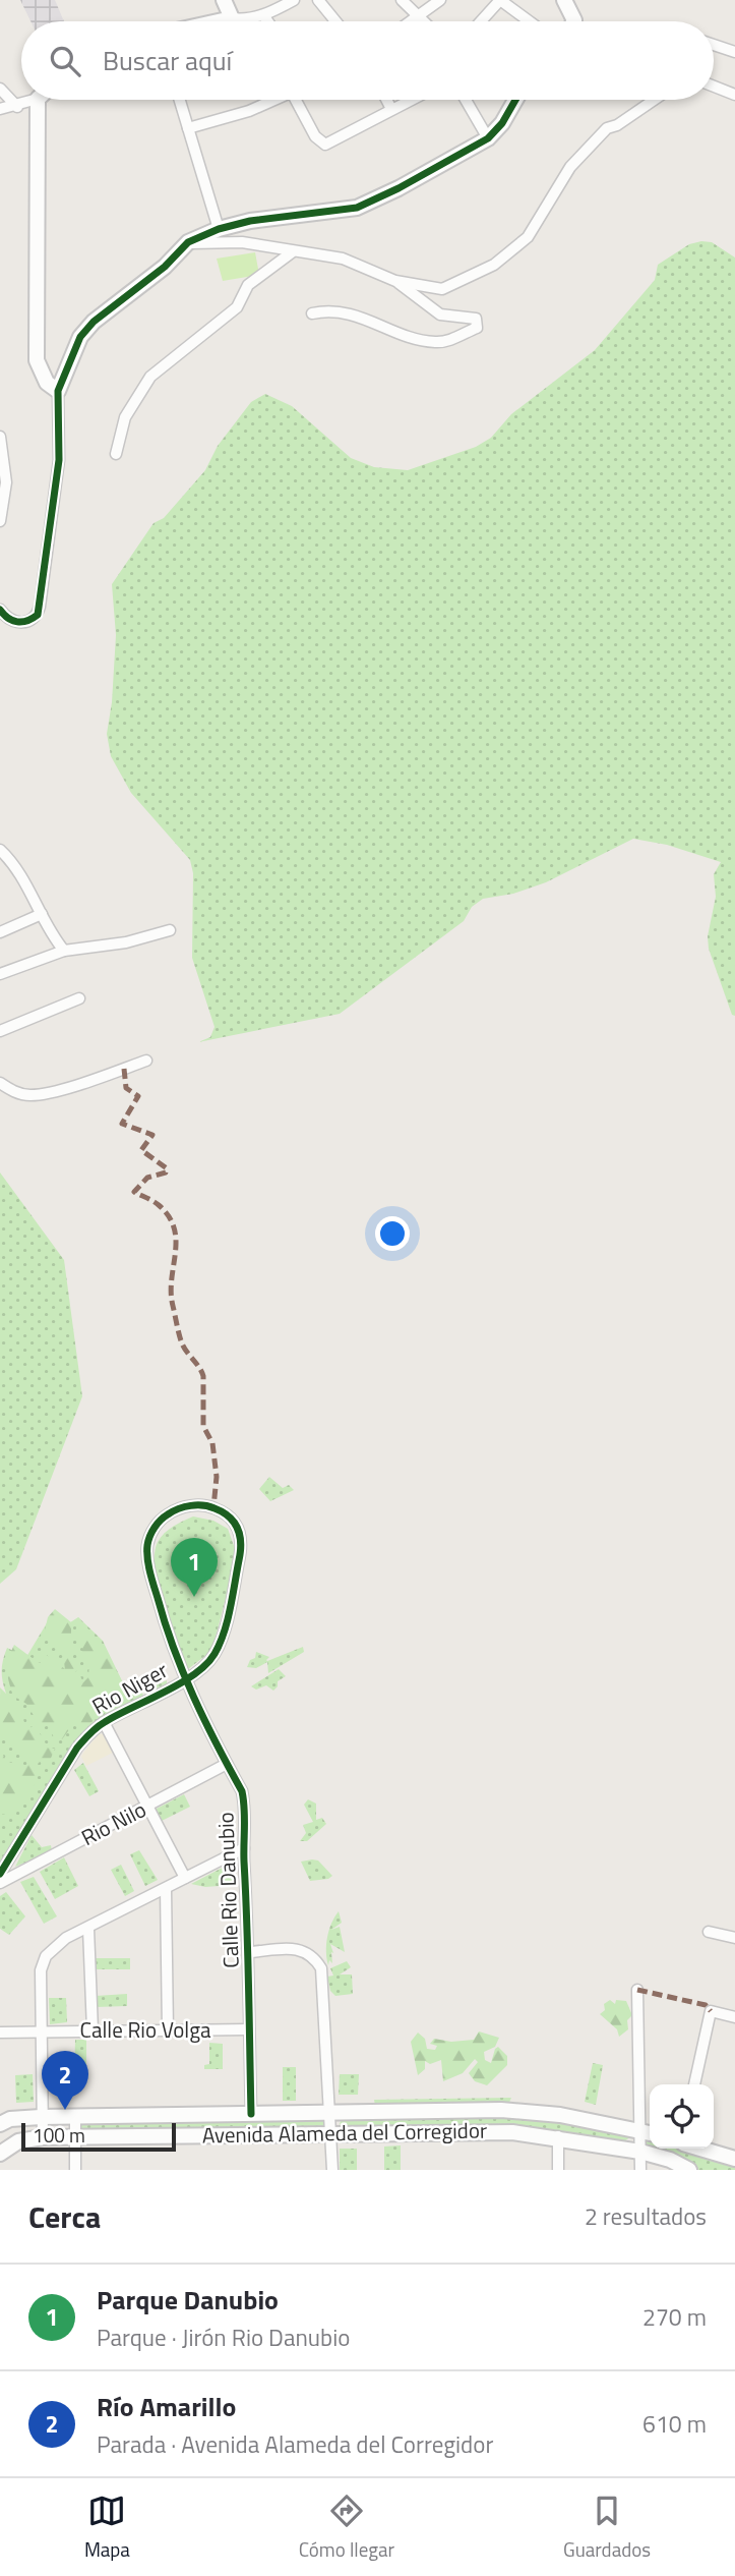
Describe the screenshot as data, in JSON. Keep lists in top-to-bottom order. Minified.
{"streets":{"main road":["Avenida Alameda del Corregidor"],"street":["Rio Niger","Rio Nilo","Calle Rio Danubio","Calle Rio Volga"]},"crossings":[["Rio Niger","Calle Rio Danubio"],["Rio Nilo","Calle Rio Danubio"],["Calle Rio Danubio","Calle Rio Volga"],["Calle Rio Danubio","Avenida Alameda del Corregidor"]],"scale_bar":"100 m","page":{"search":"Buscar aquí","pins":["1","2"],"scale":"100 m","heading":["Cerca","2 resultados"],"list":[{"mark":"1","name":"Parque Danubio","note":"Parque · Jirón Rio Danubio","value":"270 m"},{"mark":"2","name":"Río Amarillo","note":"Parada · Avenida Alameda del Corregidor","value":"610 m"}],"nav":["Mapa","Cómo llegar","Guardados"]}}
